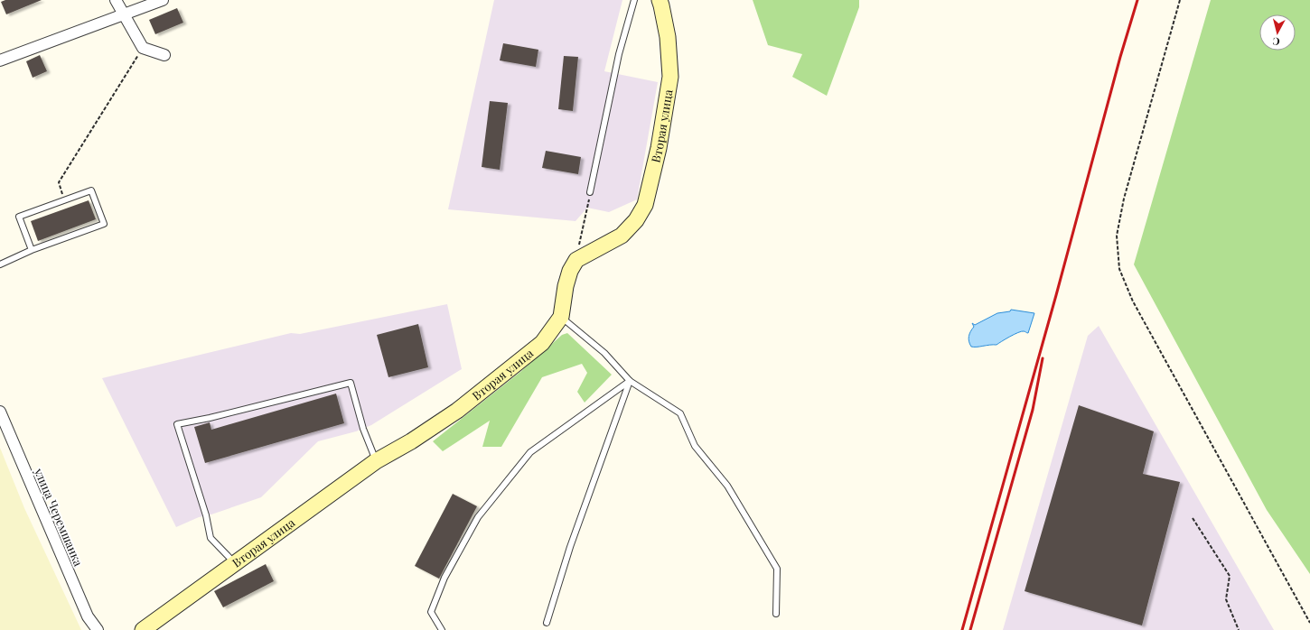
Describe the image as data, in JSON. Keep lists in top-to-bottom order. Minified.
{"streets":{"street":["Вторая улица","улица Черемшанка"]},"north":"bottom"}
